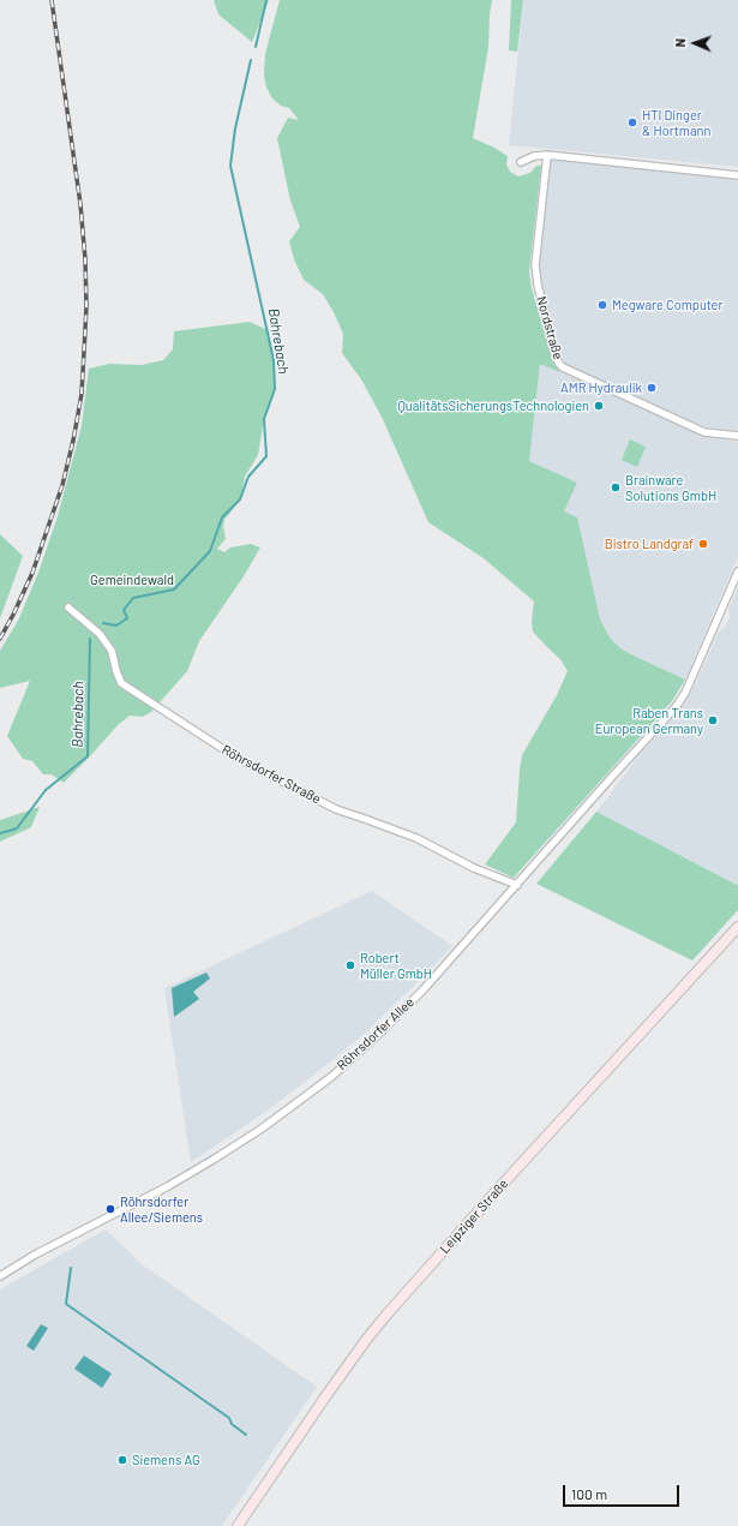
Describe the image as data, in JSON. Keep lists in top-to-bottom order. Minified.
{"streets":{"main road":["Leipziger Straße"],"street":["Nordstraße","Röhrsdorfer Straße","Röhrsdorfer Allee"]},"crossings":[["Röhrsdorfer Straße","Röhrsdorfer Allee"]],"water":["Bahrebach"],"parks":["Gemeindewald"],"places":["HTI Dinger & Hortmann","Megware Computer","AMR Hydraulik","QualitätsSicherungsTechnologien","Brainware Solutions GmbH","Bistro Landgraf","Raben Trans European Germany","Robert Müller GmbH","Röhrsdorfer Allee/Siemens","Siemens AG"],"scale_bar":"100 m","north":"left"}
